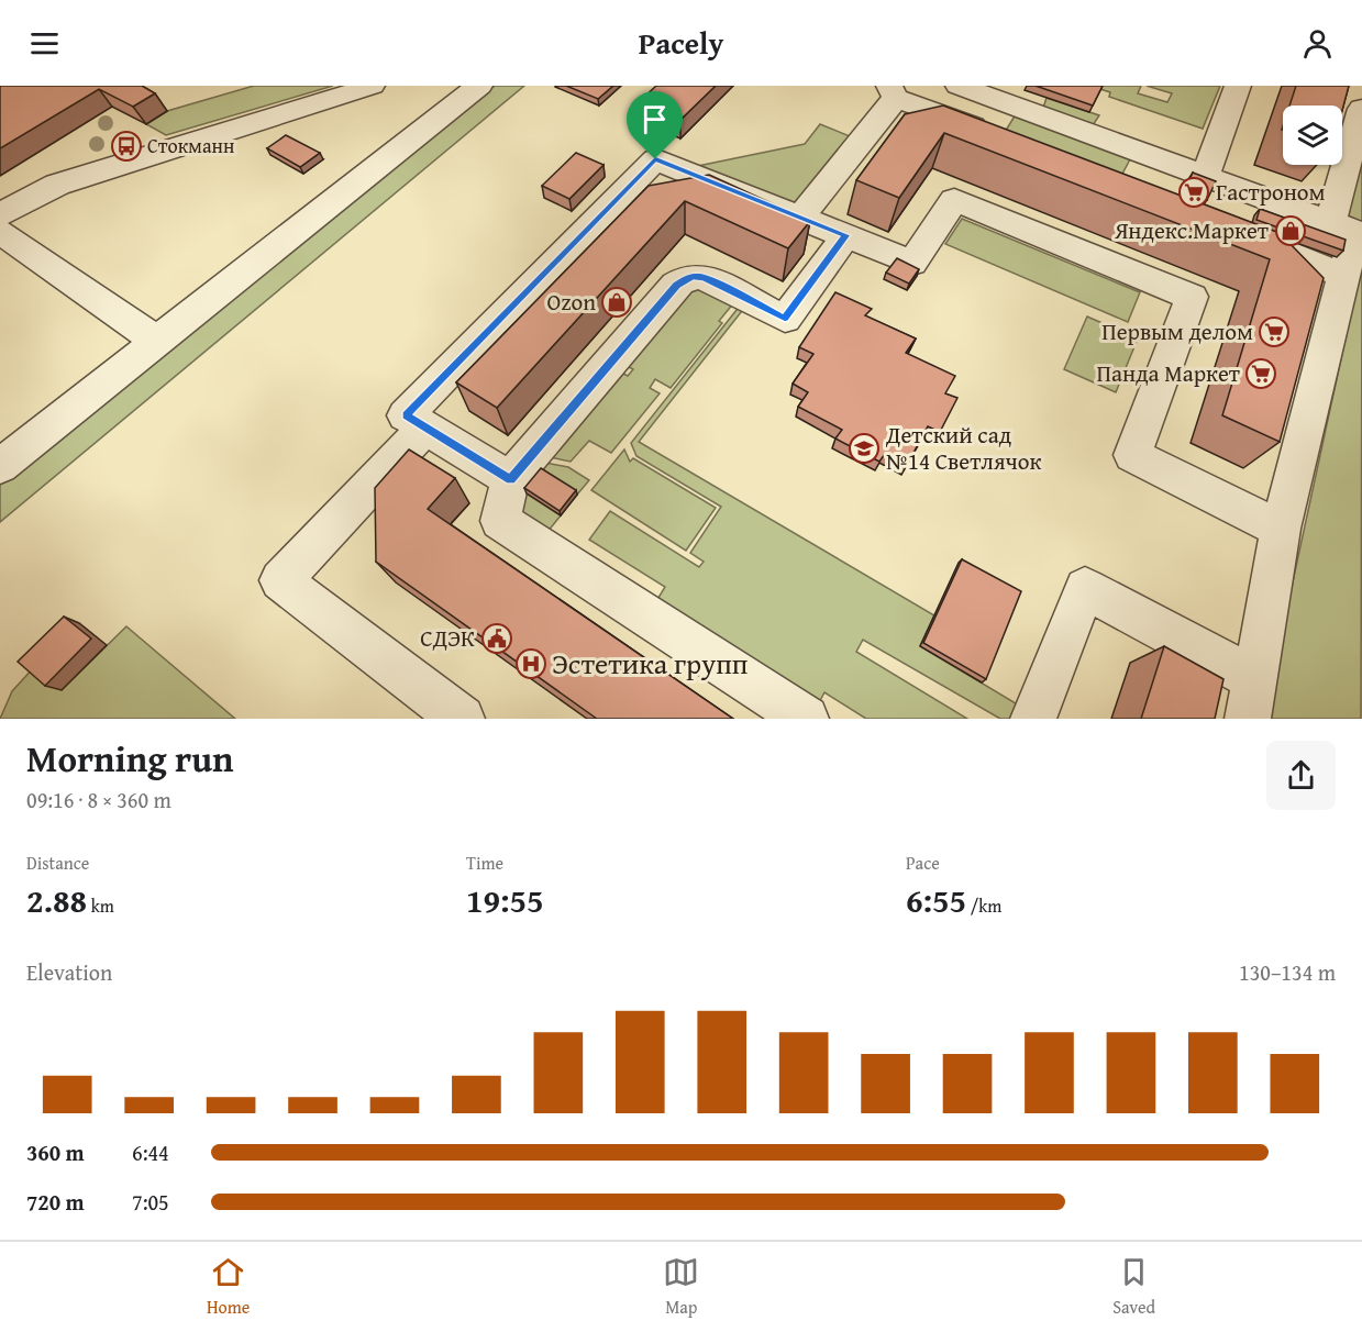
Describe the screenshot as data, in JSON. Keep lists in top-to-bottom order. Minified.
{"places":{"bus stop":["Стокманн"],"supermarket":["Гастроном","Первым делом","Панда Маркет"],"shop":["Яндекс.Маркет","Ozon"],"school or university":["Детский сад №14 Светлячок"],"public building":["СДЭК"],"hospital":["Эстетика групп"]},"page":{"header":"Pacely","heading":["Morning run","09:16 · 8 × 360 m"],"stats":[["Distance","2.88 km"],["Time","19:55"],["Pace","6:55 /km"]],"chart":["Elevation","130–134 m"],"list":[{"name":"360 m","note":"6:44"},{"name":"720 m","note":"7:05"}],"tabs":["Home","Map","Saved"]}}
